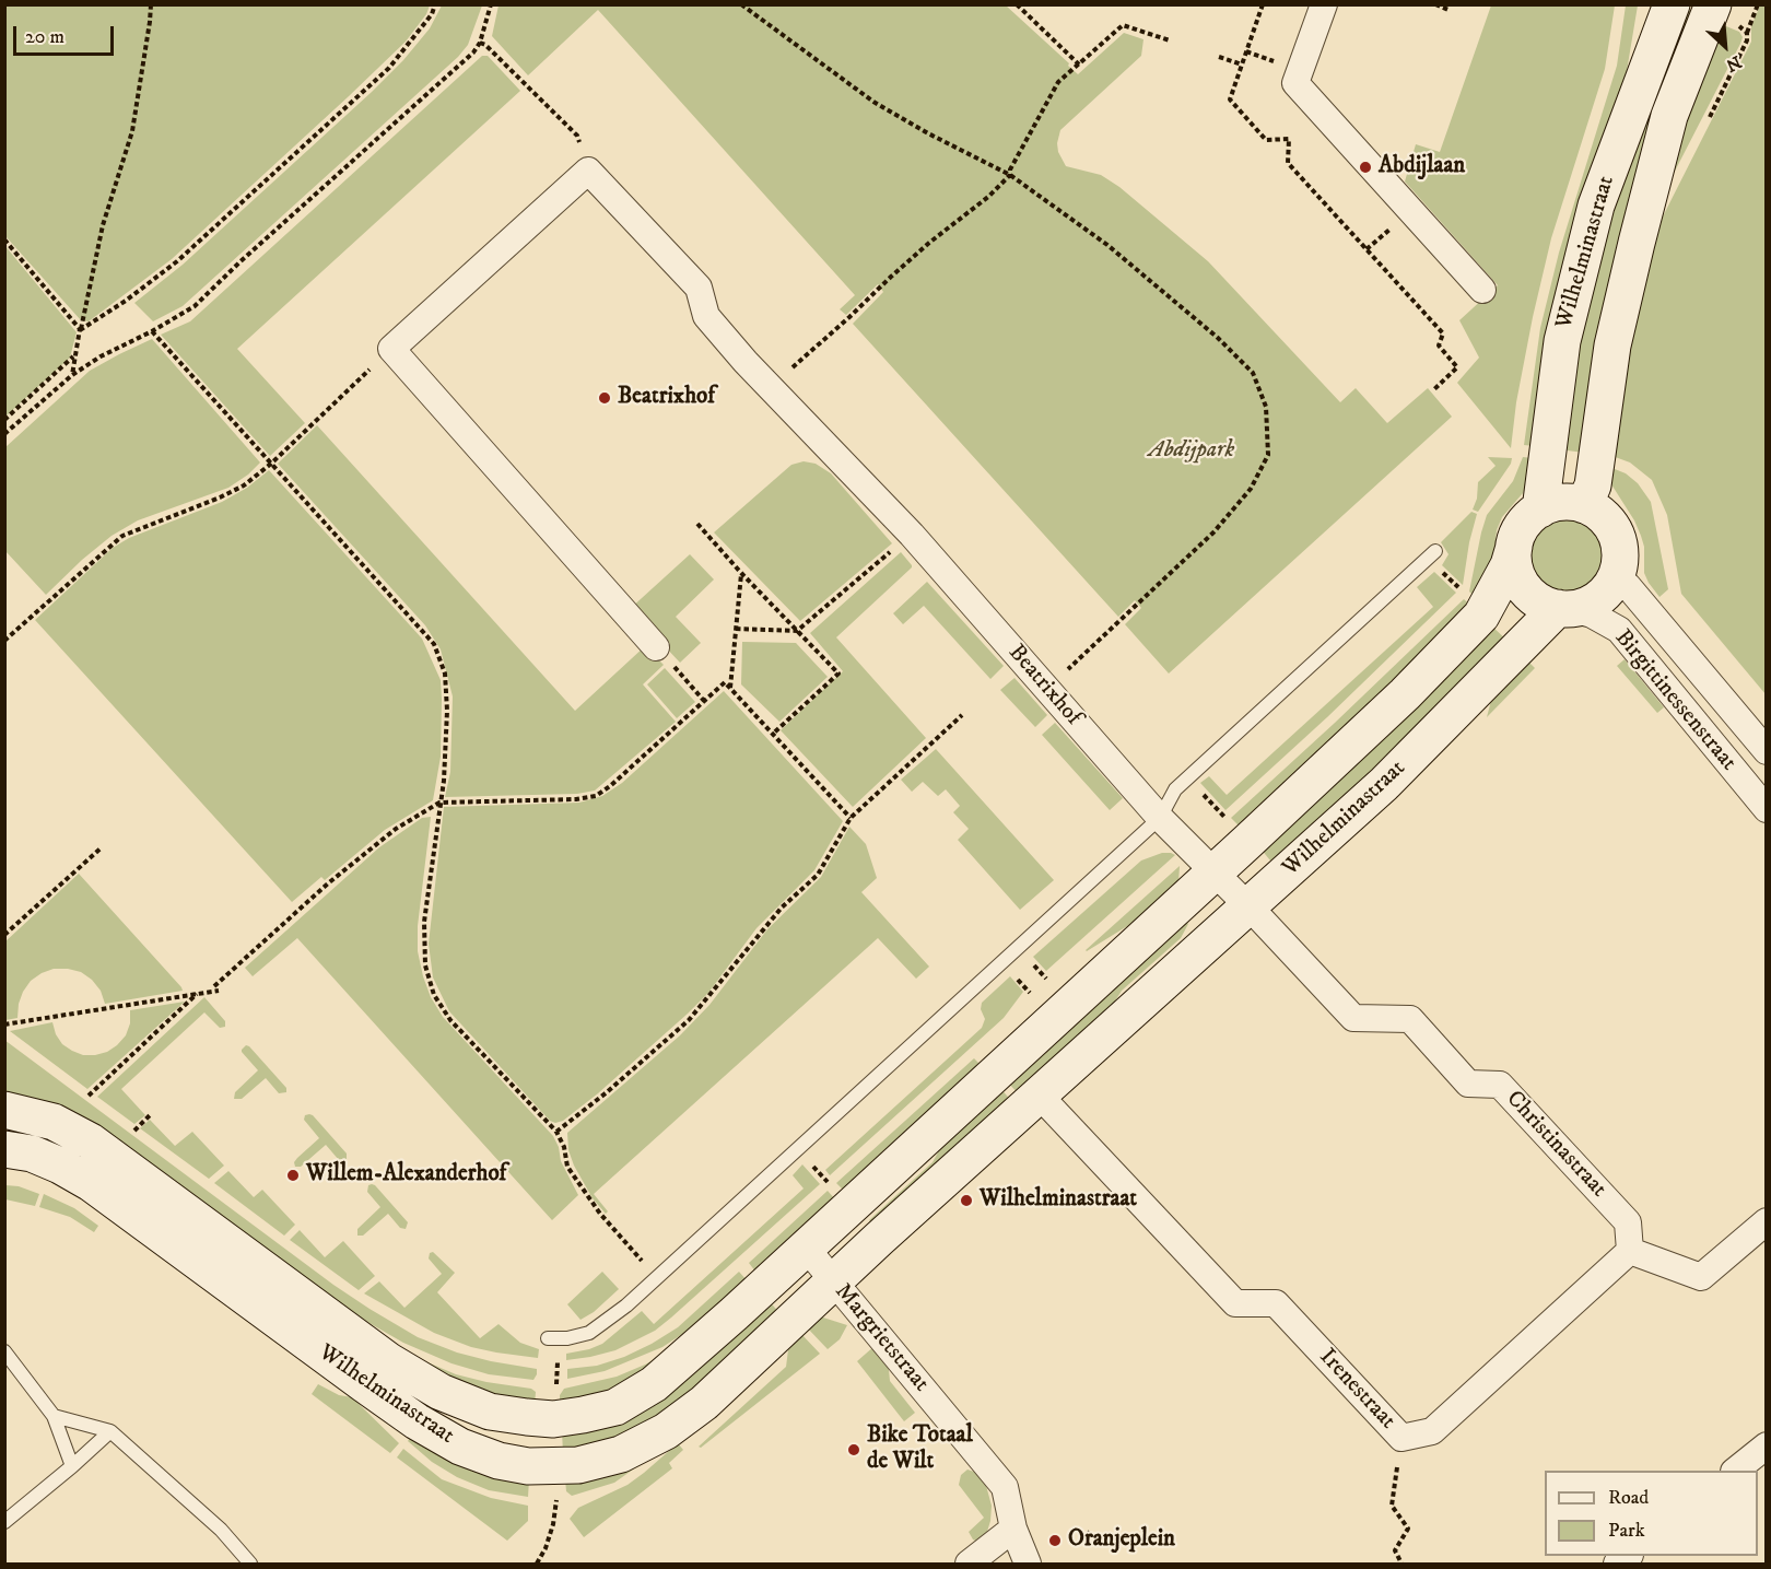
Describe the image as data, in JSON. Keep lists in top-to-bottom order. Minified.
{"streets":{"street":["Wilhelminastraat","Beatrixhof","Birgittinessenstraat","Christinastraat","Margrietstraat","Irenestraat"]},"crossings":[["Wilhelminastraat","Beatrixhof"],["Wilhelminastraat","Birgittinessenstraat"],["Wilhelminastraat","Christinastraat"],["Wilhelminastraat","Margrietstraat"],["Wilhelminastraat","Irenestraat"],["Beatrixhof","Christinastraat"],["Christinastraat","Irenestraat"]],"parks":["Abdijpark"],"places":["Abdijlaan","Beatrixhof","Willem-Alexanderhof","Wilhelminastraat","Bike Totaal de Wilt","Oranjeplein"],"legend":["Road","Park"],"scale_bar":"20 m","north":"bottom right"}
